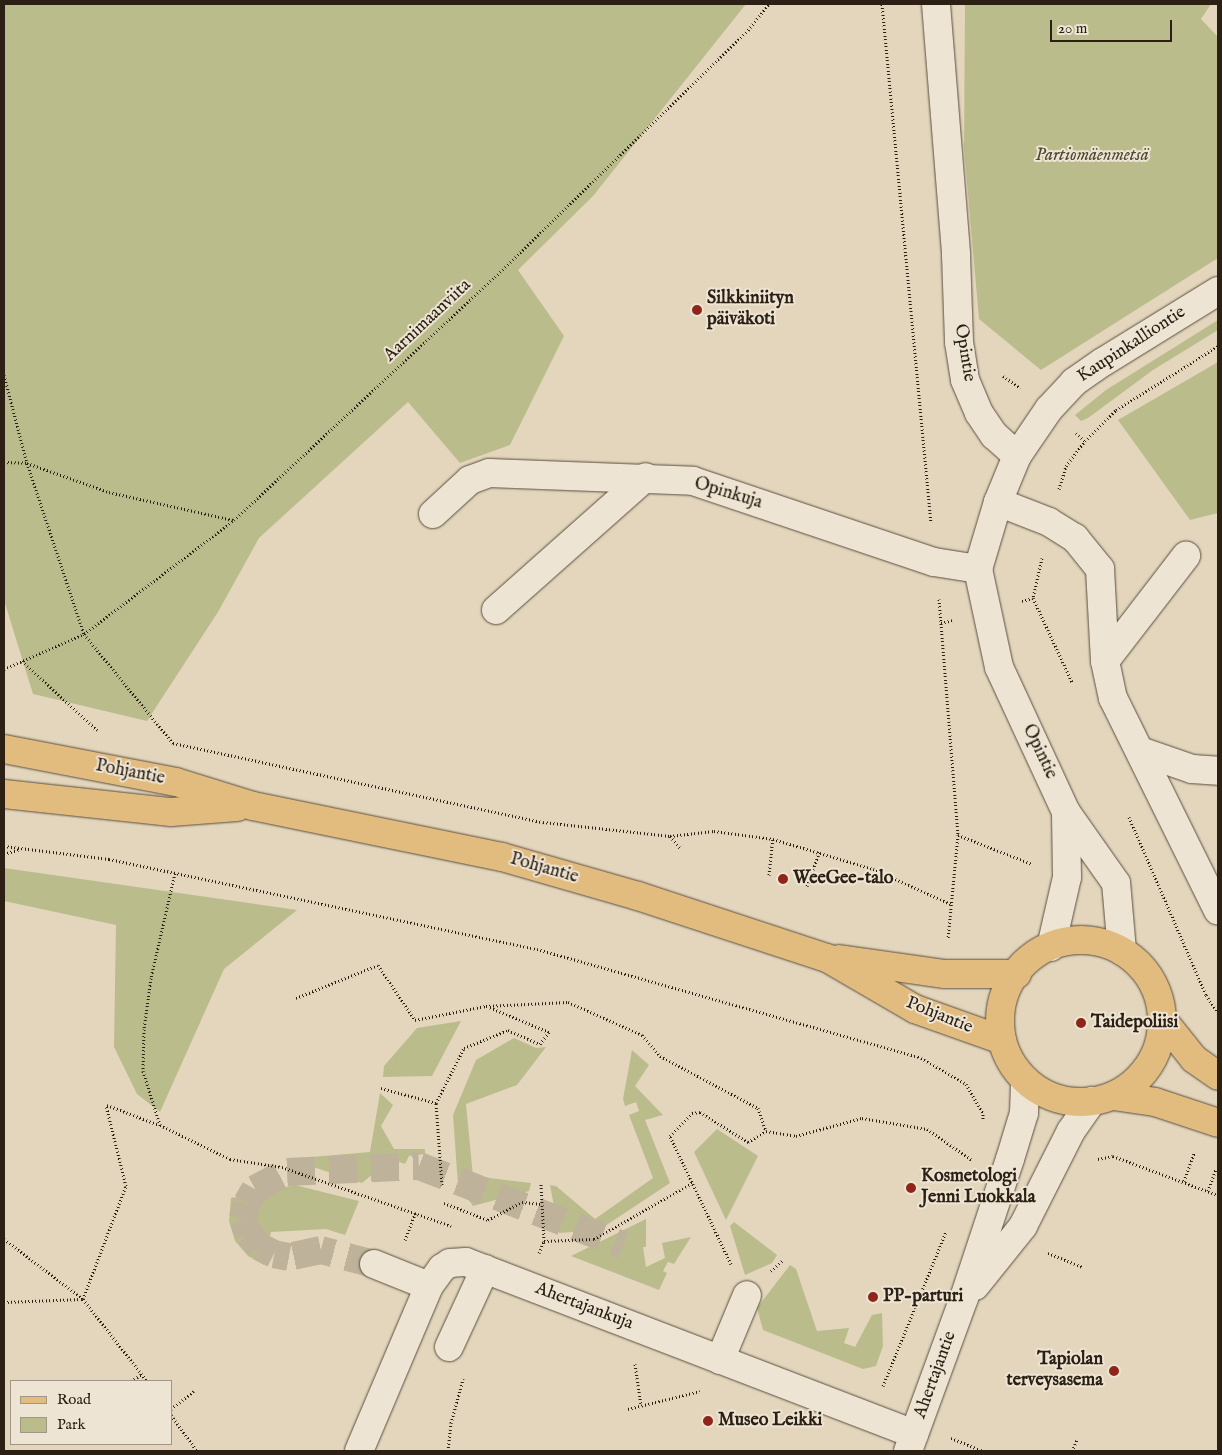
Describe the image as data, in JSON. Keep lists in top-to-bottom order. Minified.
{"streets":{"main road":["Pohjantie"],"street":["Kaupinkalliontie","Opintie","Opinkuja","Ahertajankuja","Ahertajantie"],"path":["Aarnimaanviita"]},"crossings":[["Kaupinkalliontie","Opintie"],["Opintie","Opinkuja"],["Opintie","Pohjantie"],["Opintie","Ahertajantie"],["Pohjantie","Ahertajantie"],["Ahertajankuja","Ahertajantie"]],"parks":["Partiomäenmetsä"],"places":["Silkkiniityn päiväkoti","WeeGee-talo","Taidepoliisi","Kosmetologi Jenni Luokkala","PP-parturi","Tapiolan terveysasema","Museo Leikki"],"legend":["Road","Park"],"scale_bar":"20 m"}
